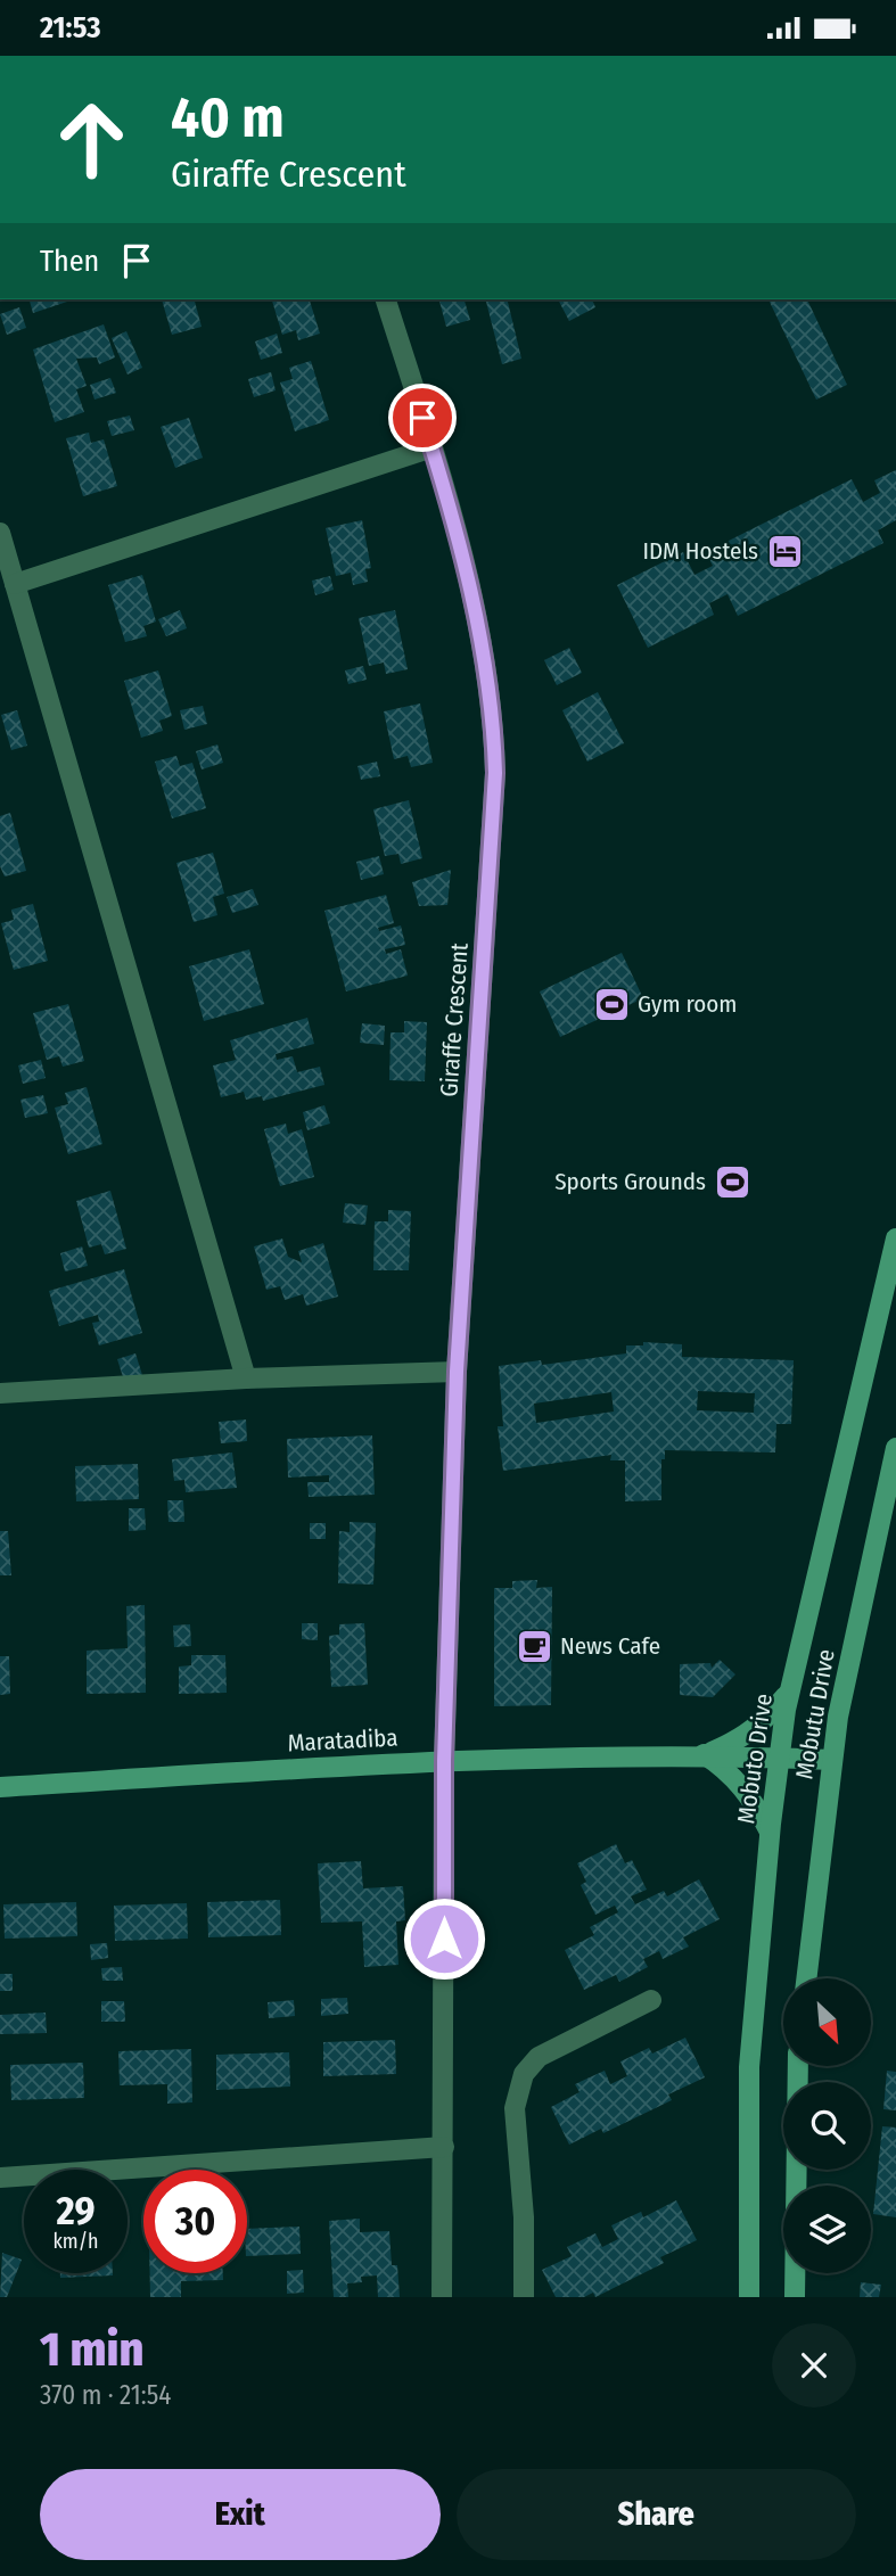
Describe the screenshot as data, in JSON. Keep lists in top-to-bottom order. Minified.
{"streets":{"main road":["Mobutu Drive","Maratadiba","Mobuto Drive"],"street":["Giraffe Crescent"]},"crossings":[["Giraffe Crescent","Maratadiba"],["Mobutu Drive","Maratadiba"],["Maratadiba","Mobuto Drive"]],"places":{"hotel":["IDM Hostels"],"sports":["Gym room","Sports Grounds"],"cafe":["News Cafe"]},"north":"bottom right","page":{"status":"21:53","turn":["40 m","Giraffe Crescent"],"then":"Then","speed":"29 km/h","limit":"30","heading":["1 min","370 m · 21:54"],"buttons":["Exit","Share"]}}
